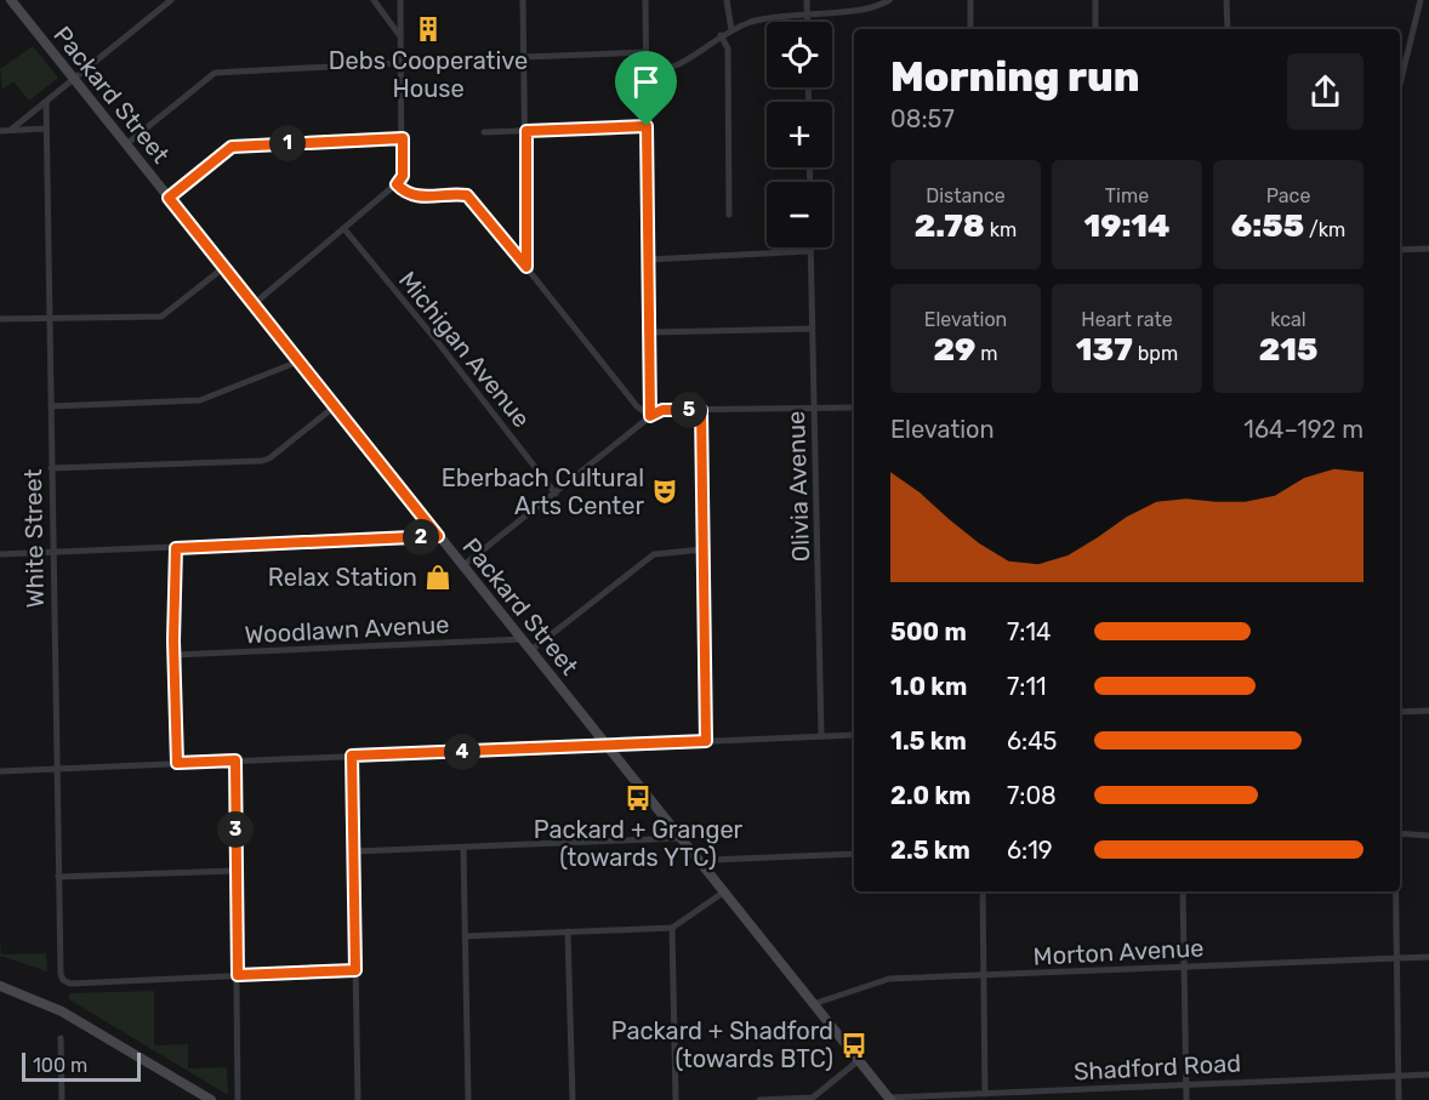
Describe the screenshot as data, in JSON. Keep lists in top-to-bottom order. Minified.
{"streets":{"main road":["Packard Street"],"street":["Michigan Avenue","Olivia Avenue","White Street","Woodlawn Avenue","Morton Avenue","Shadford Road"]},"crossings":[["Packard Street","Woodlawn Avenue"],["Packard Street","Morton Avenue"],["Packard Street","Shadford Road"]],"places":{"building":["Debs Cooperative House"],"theatre":["Eberbach Cultural Arts Center"],"shop":["Relax Station"],"bus stop":["Packard + Granger (towards YTC)","Packard + Shadford (towards BTC)"]},"scale_bar":"100 m","page":{"map_buttons":["+","−"],"heading":["Morning run","08:57"],"pins":["1","5","2","4","3"],"stats":[["Distance","2.78 km"],["Time","19:14"],["Pace","6:55 /km"],["Elevation","29 m"],["Heart rate","137 bpm"],["kcal","215"]],"chart":["Elevation","164–192 m"],"list":[{"name":"500 m","note":"7:14"},{"name":"1.0 km","note":"7:11"},{"name":"1.5 km","note":"6:45"},{"name":"2.0 km","note":"7:08"},{"name":"2.5 km","note":"6:19"}],"scale":"100 m"}}
